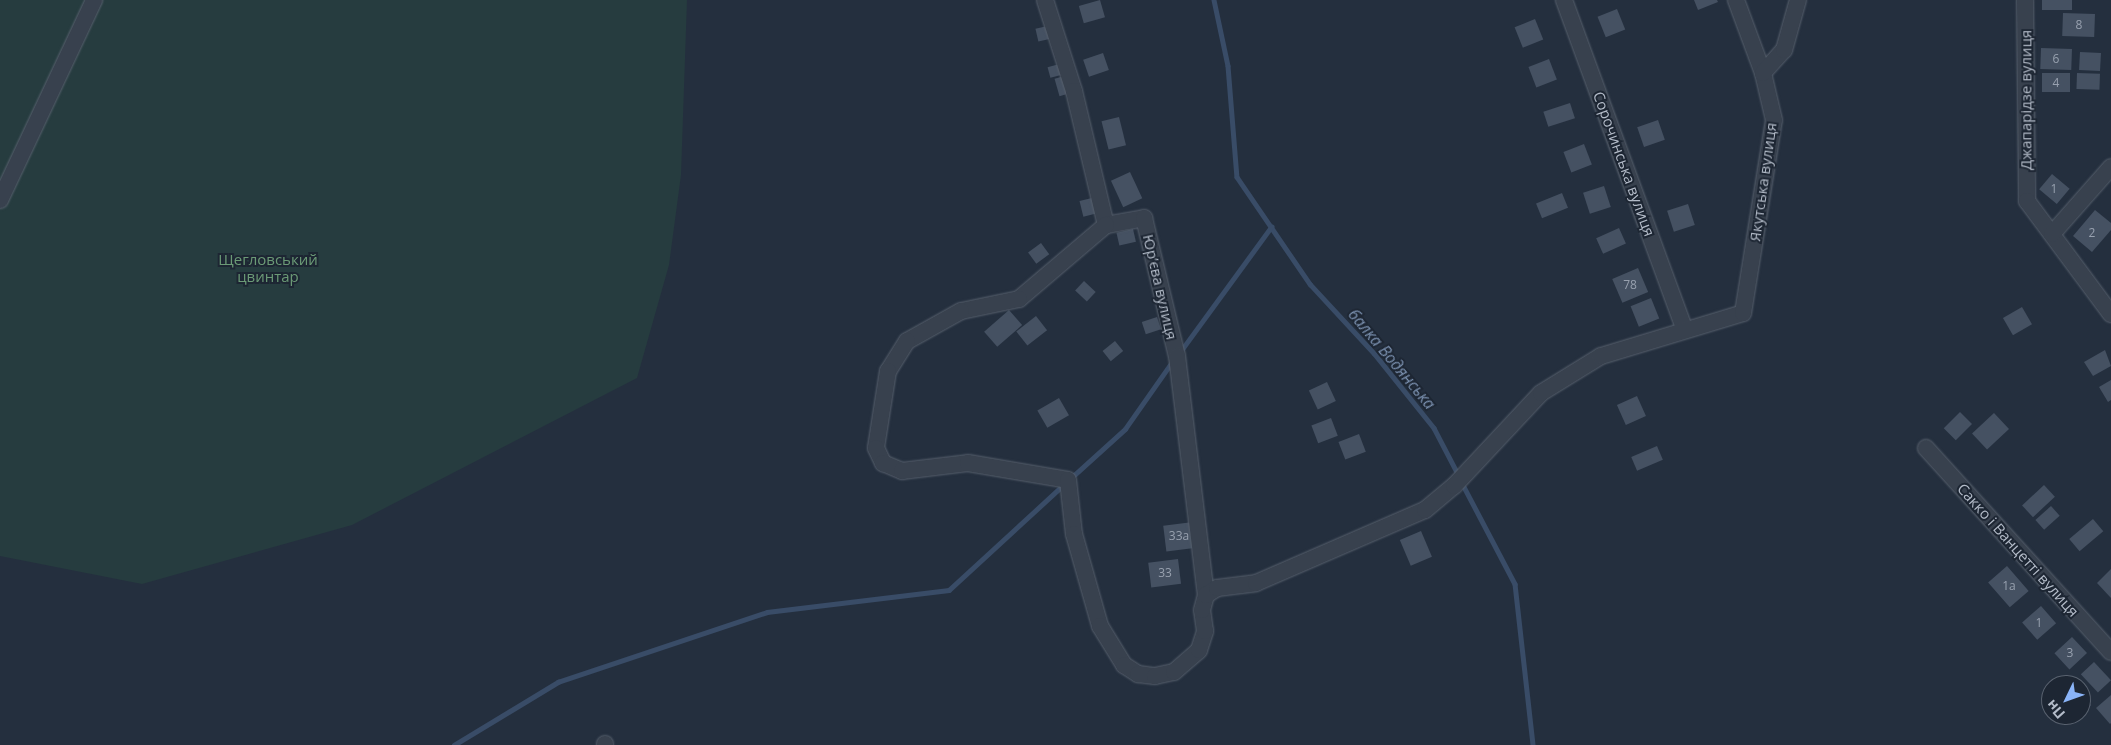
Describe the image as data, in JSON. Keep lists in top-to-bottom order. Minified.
{"streets":{"street":["Джапарідзе вулиця","Сорочинська вулиця","Якутська вулиця","Юр’єва вулиця","Сакко і Ванцетті вулиця"]},"crossings":[["Сорочинська вулиця","Якутська вулиця"]],"water":["балка Водянська"],"parks":["Щегловський цвинтар"],"house_numbers":["8","6","4","1","2","78","33а","33","1а","1","3"],"north":"bottom left"}
